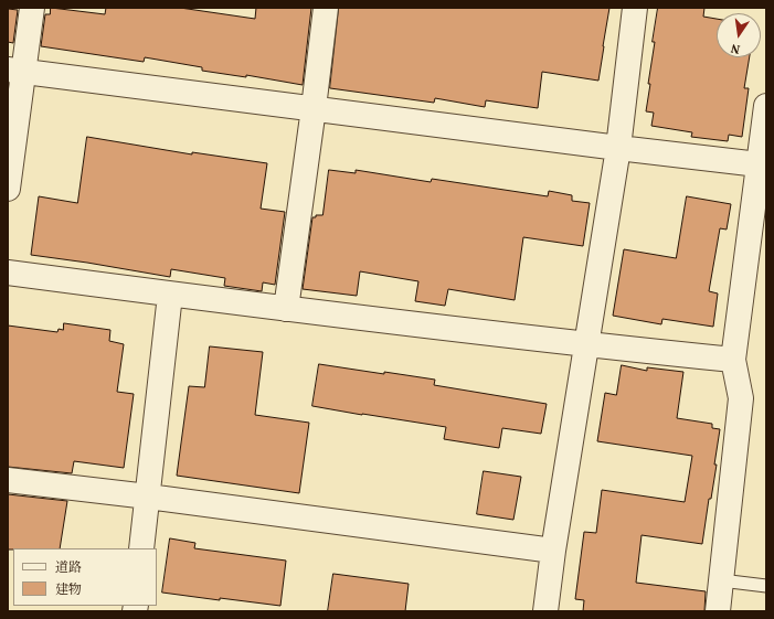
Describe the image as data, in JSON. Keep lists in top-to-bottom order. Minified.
{"legend":["道路","建物"],"north":"bottom"}
